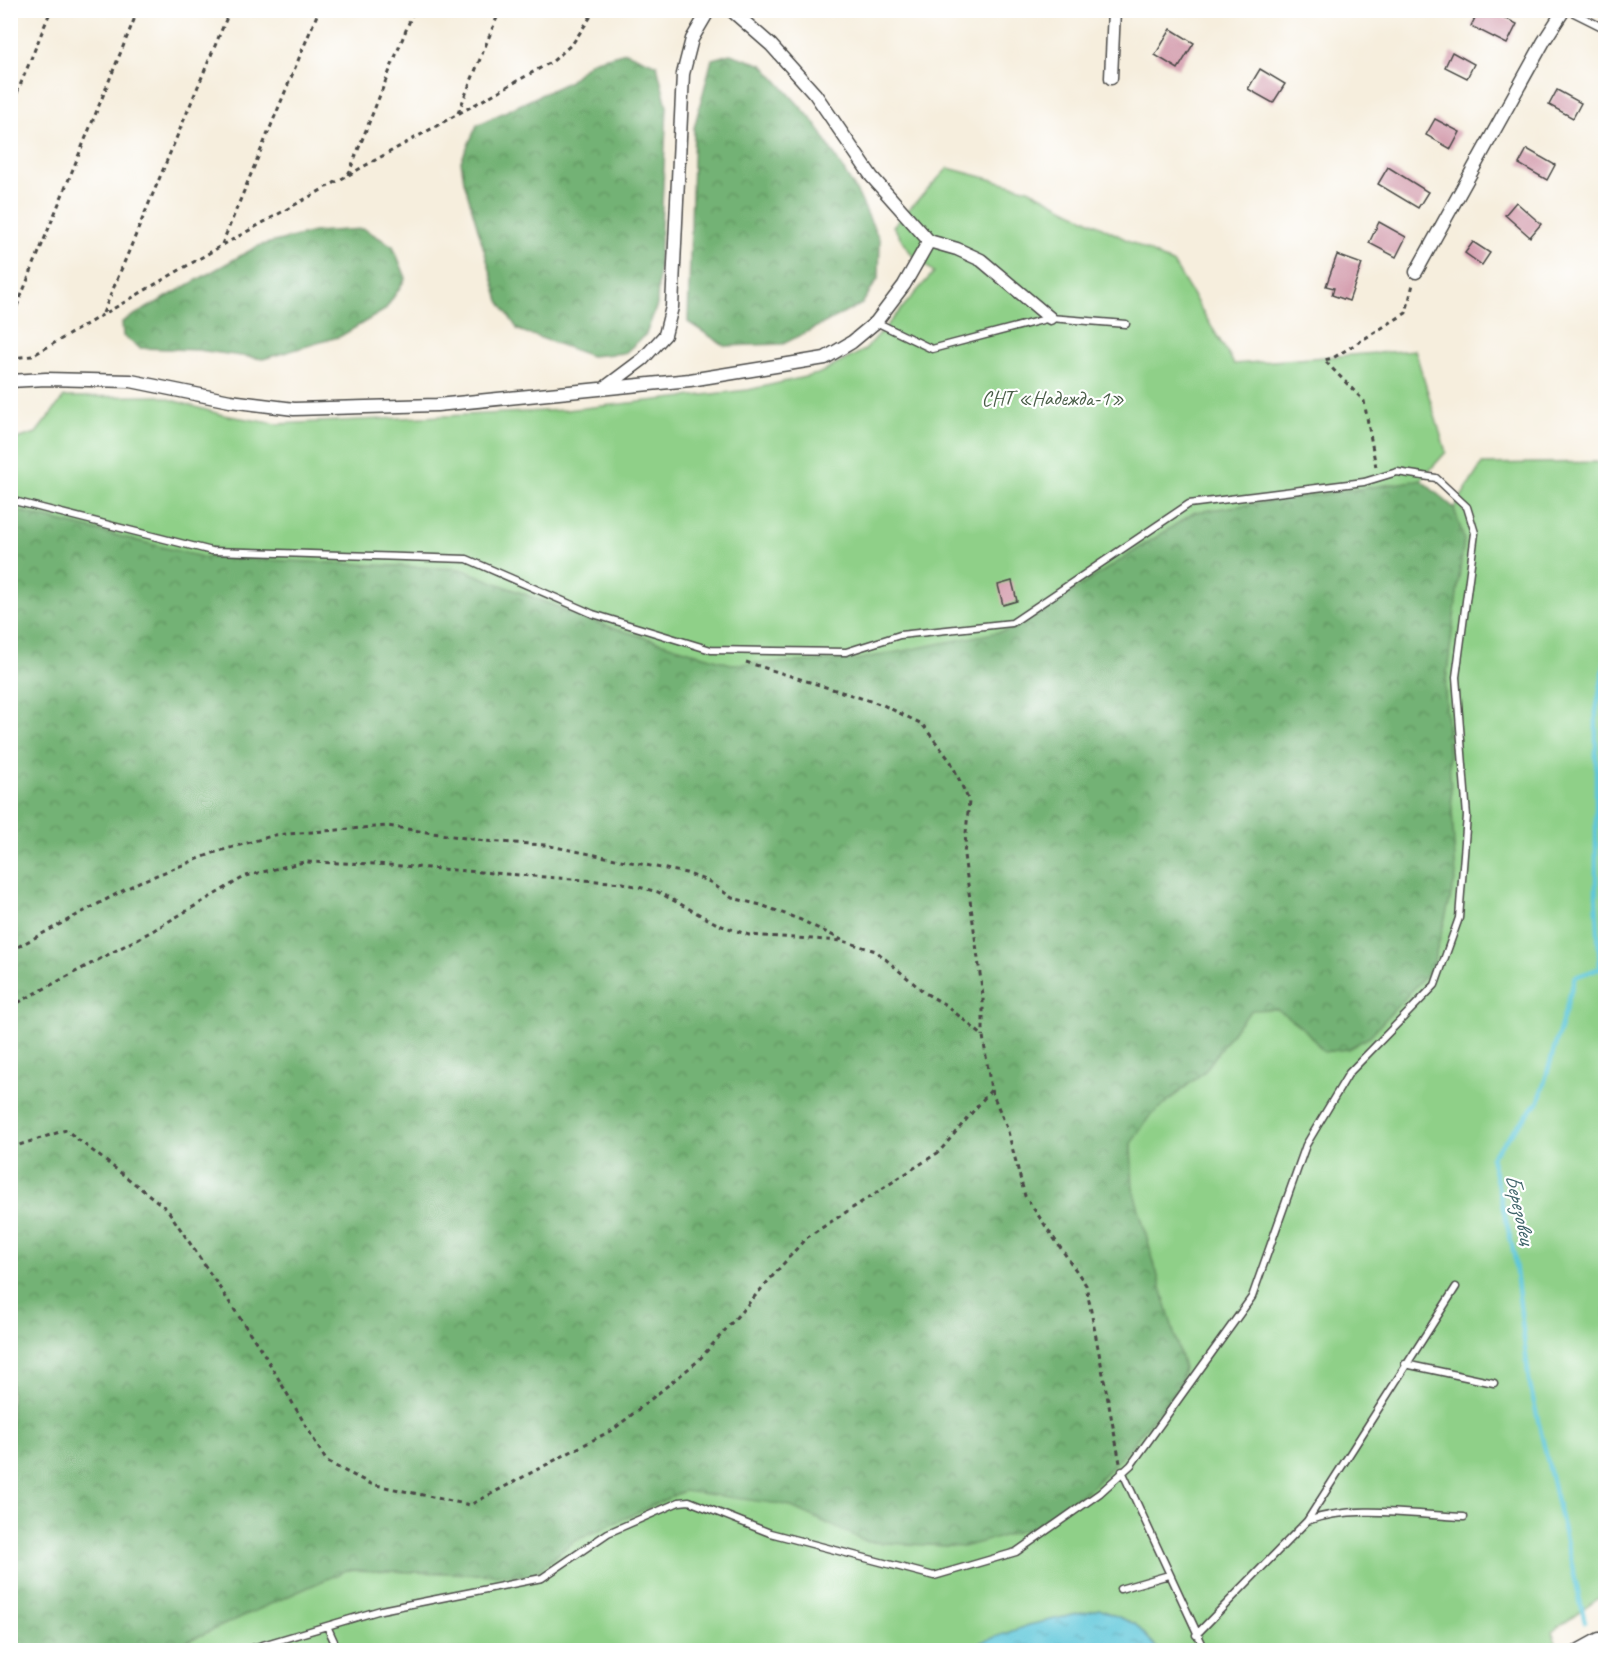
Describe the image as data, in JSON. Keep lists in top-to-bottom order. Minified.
{"water":["Березовец"],"parks":["СНТ «Надежда-1»"]}
